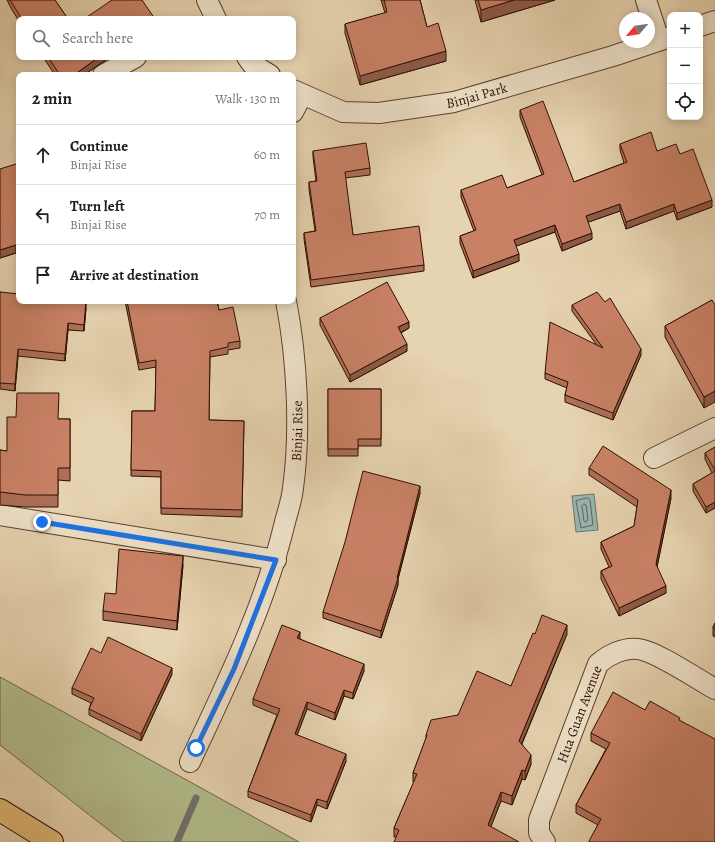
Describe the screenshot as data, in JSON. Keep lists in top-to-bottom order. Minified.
{"streets":{"street":["Binjai Park","Binjai Rise","Hua Guan Avenue"]},"north":"bottom left","page":{"map_buttons":["+","−"],"search":"Search here","heading":["2 min","Walk · 130 m"],"list":[["Continue","Binjai Rise","60 m"],["Turn left","Binjai Rise","70 m"],"Arrive at destination"]}}
